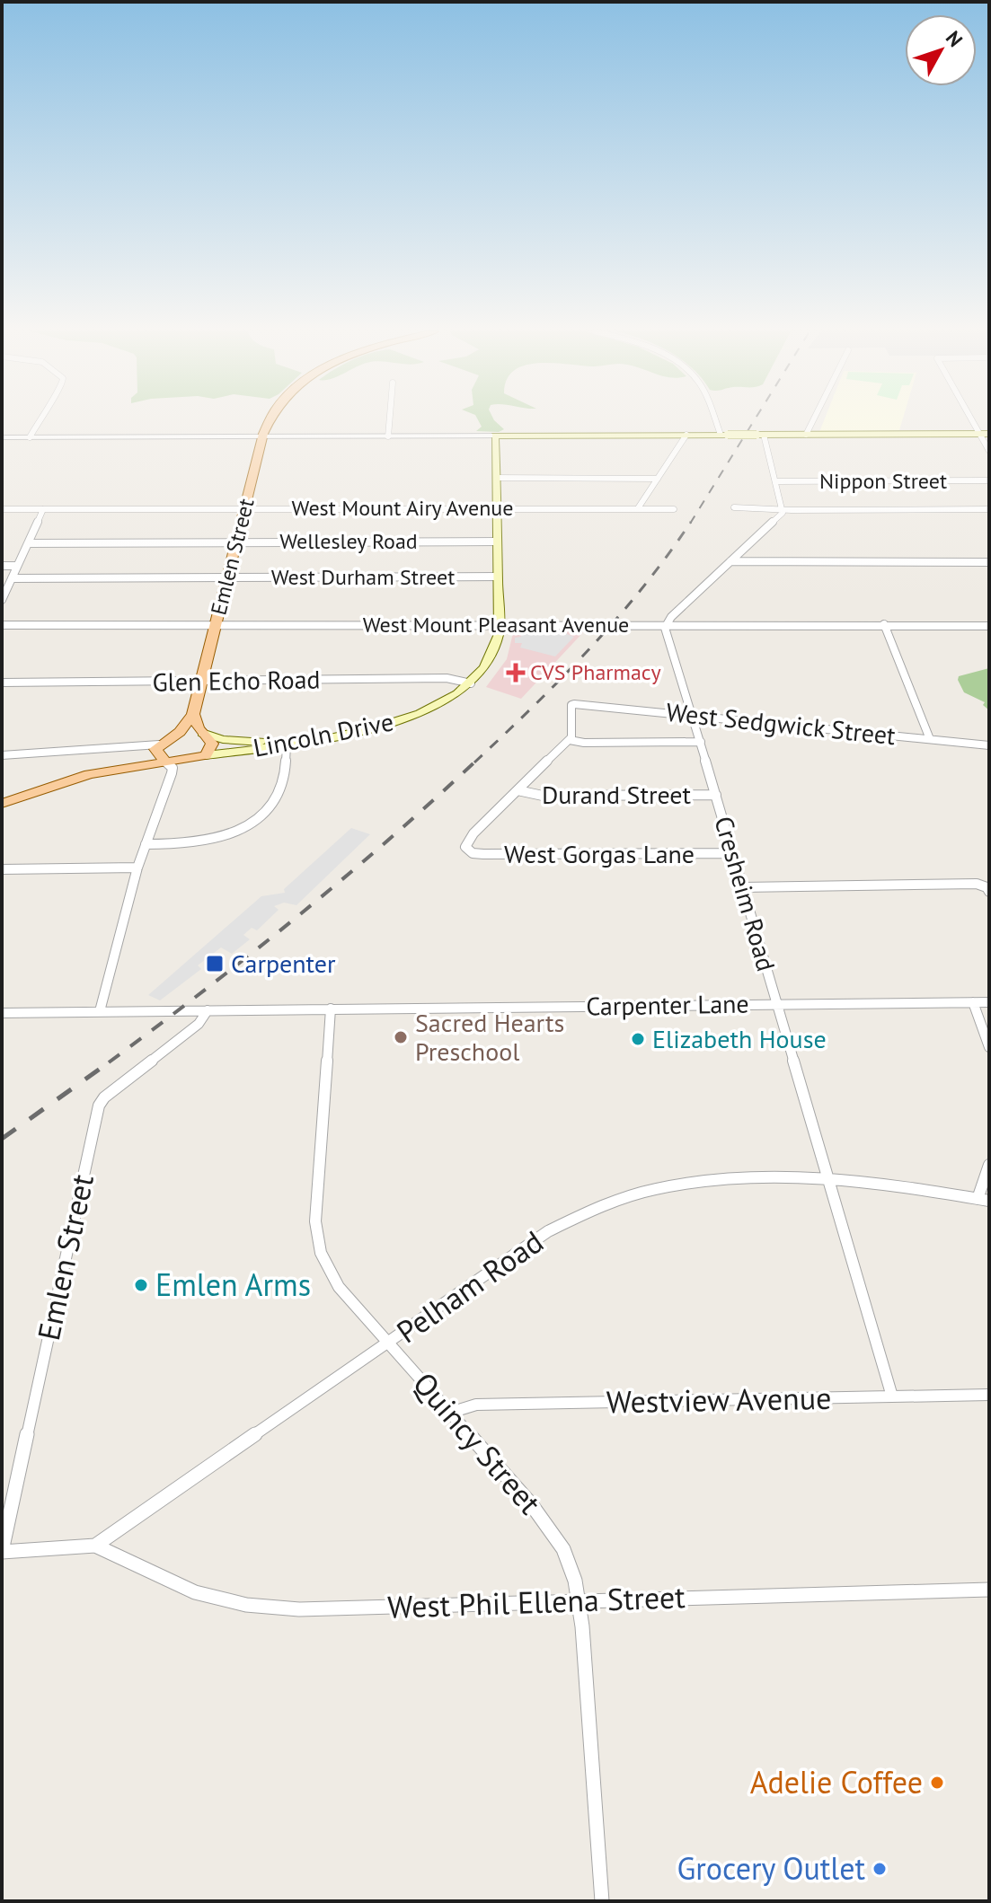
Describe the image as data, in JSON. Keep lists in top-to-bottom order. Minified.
{"streets":{"main road":["Emlen Street","Lincoln Drive"],"street":["Nippon Street","West Mount Airy Avenue","Wellesley Road","West Durham Street","West Mount Pleasant Avenue","Glen Echo Road","West Sedgwick Street","Durand Street","West Gorgas Lane","Cresheim Road","Carpenter Lane","Pelham Road","Westview Avenue","Quincy Street","West Phil Ellena Street"]},"crossings":[["West Mount Airy Avenue","Emlen Street"],["West Mount Airy Avenue","Lincoln Drive"],["Wellesley Road","Emlen Street"],["Wellesley Road","Lincoln Drive"],["Emlen Street","West Durham Street"],["Emlen Street","West Mount Pleasant Avenue"],["Emlen Street","Glen Echo Road"],["Emlen Street","Carpenter Lane"],["West Durham Street","Lincoln Drive"],["West Mount Pleasant Avenue","Lincoln Drive"],["West Mount Pleasant Avenue","Cresheim Road"],["Glen Echo Road","Lincoln Drive"],["West Sedgwick Street","Cresheim Road"],["Durand Street","West Gorgas Lane"],["Durand Street","Cresheim Road"],["West Gorgas Lane","Cresheim Road"],["Cresheim Road","Carpenter Lane"],["Cresheim Road","Pelham Road"],["Cresheim Road","Westview Avenue"],["Carpenter Lane","Quincy Street"],["Pelham Road","Quincy Street"],["Pelham Road","West Phil Ellena Street"],["Westview Avenue","Quincy Street"],["Quincy Street","West Phil Ellena Street"]],"places":{"health":["CVS Pharmacy"],"transit":["Carpenter"],"other":["Sacred Hearts Preschool","Elizabeth House","Emlen Arms","Adelie Coffee","Grocery Outlet"]},"north":"top right"}
